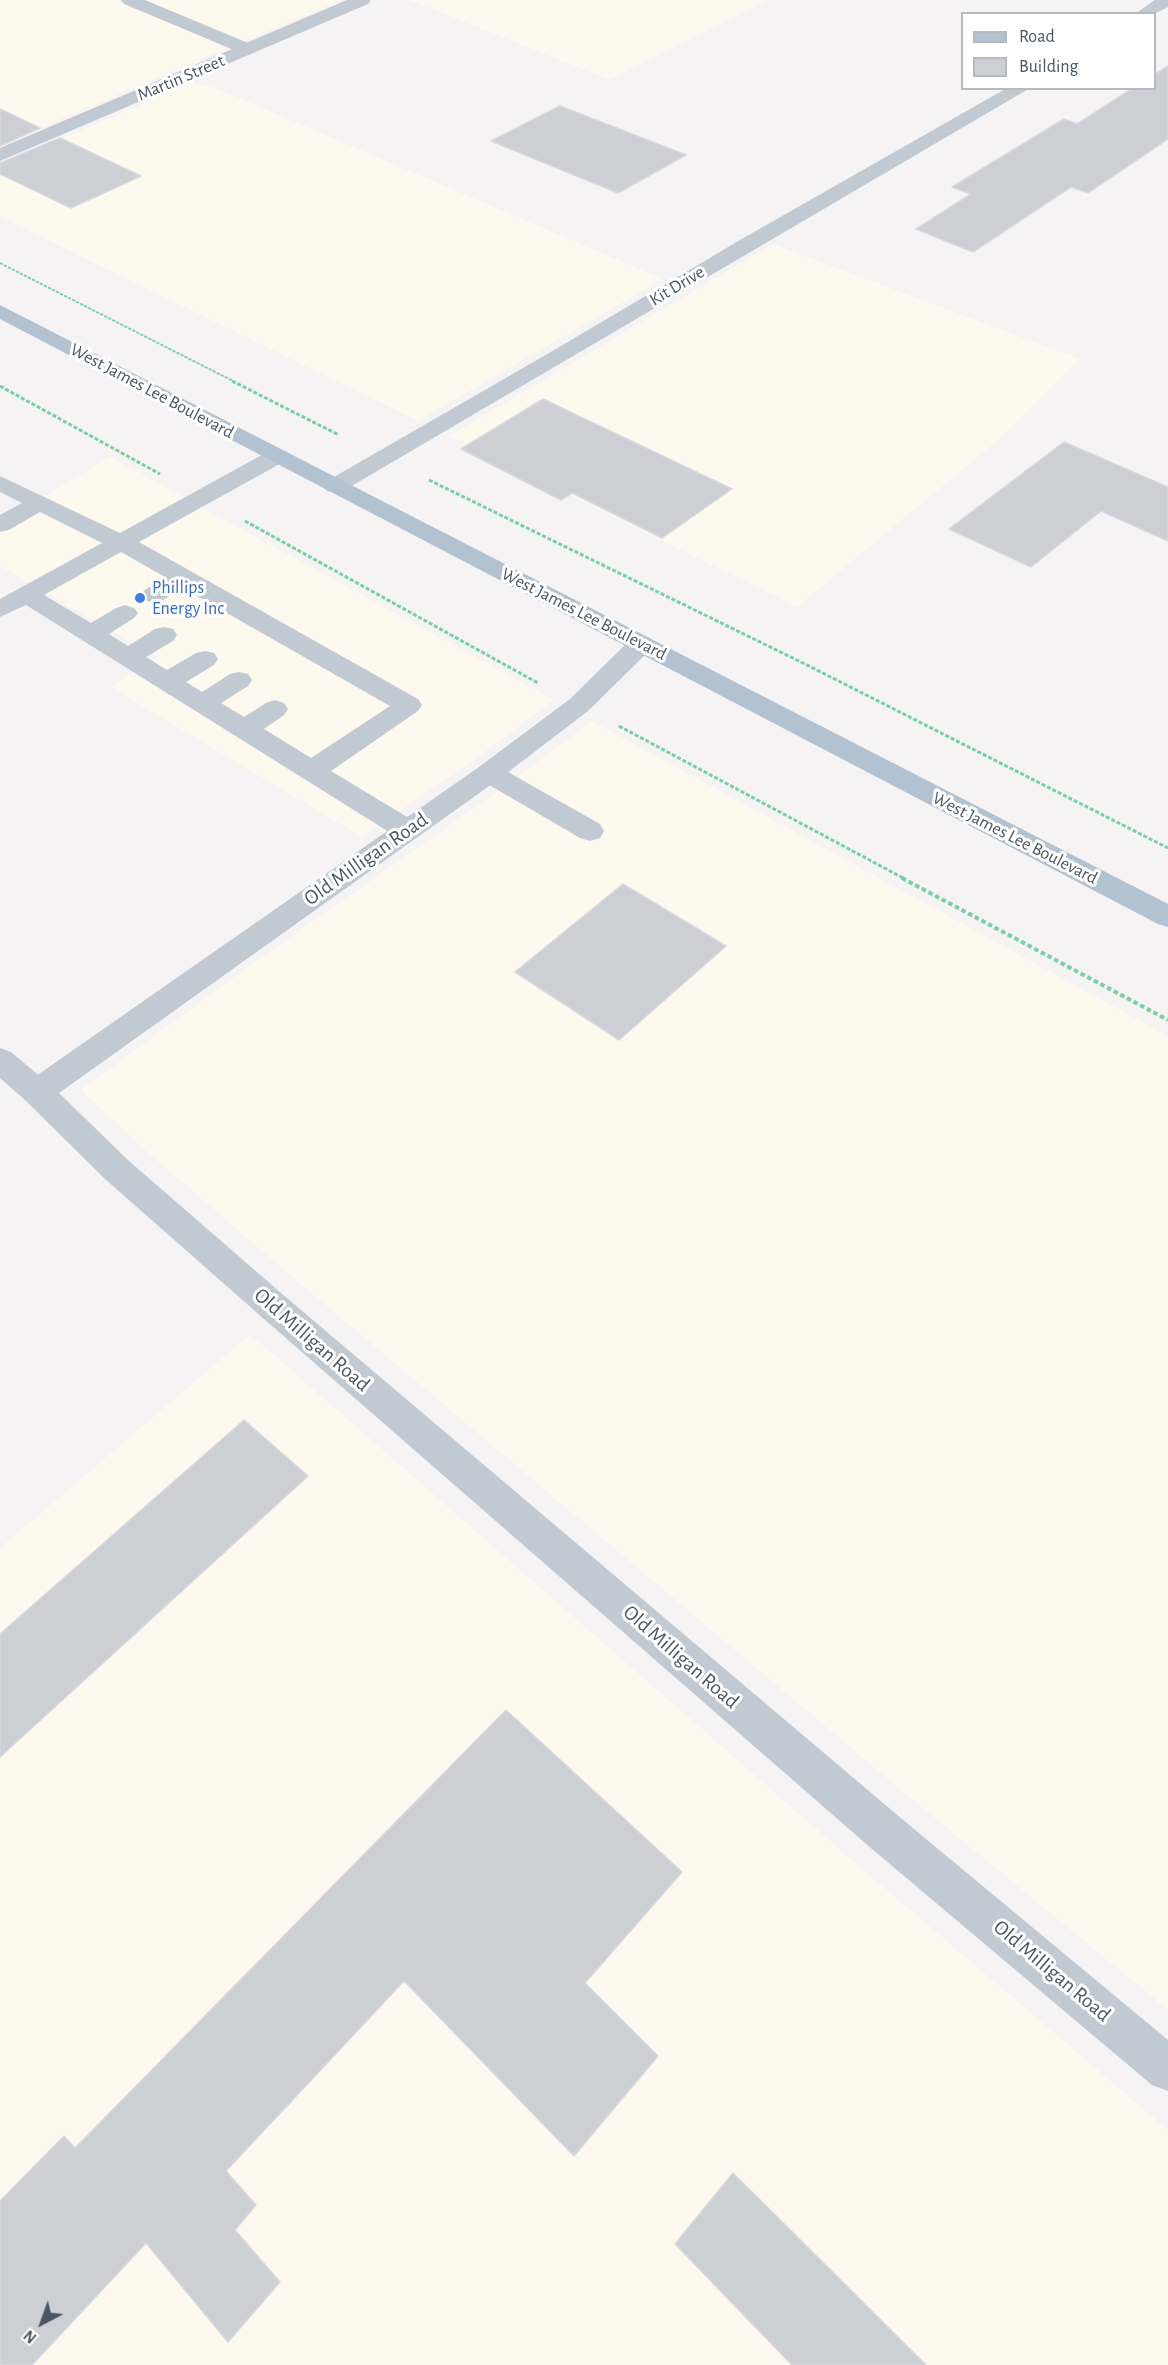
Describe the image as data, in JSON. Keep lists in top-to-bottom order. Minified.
{"streets":{"main road":["West James Lee Boulevard"],"street":["Martin Street","Kit Drive","Old Milligan Road"]},"crossings":[["Kit Drive","West James Lee Boulevard"],["West James Lee Boulevard","Old Milligan Road"]],"places":["Phillips Energy Inc"],"legend":["Road","Building"],"north":"bottom left"}
